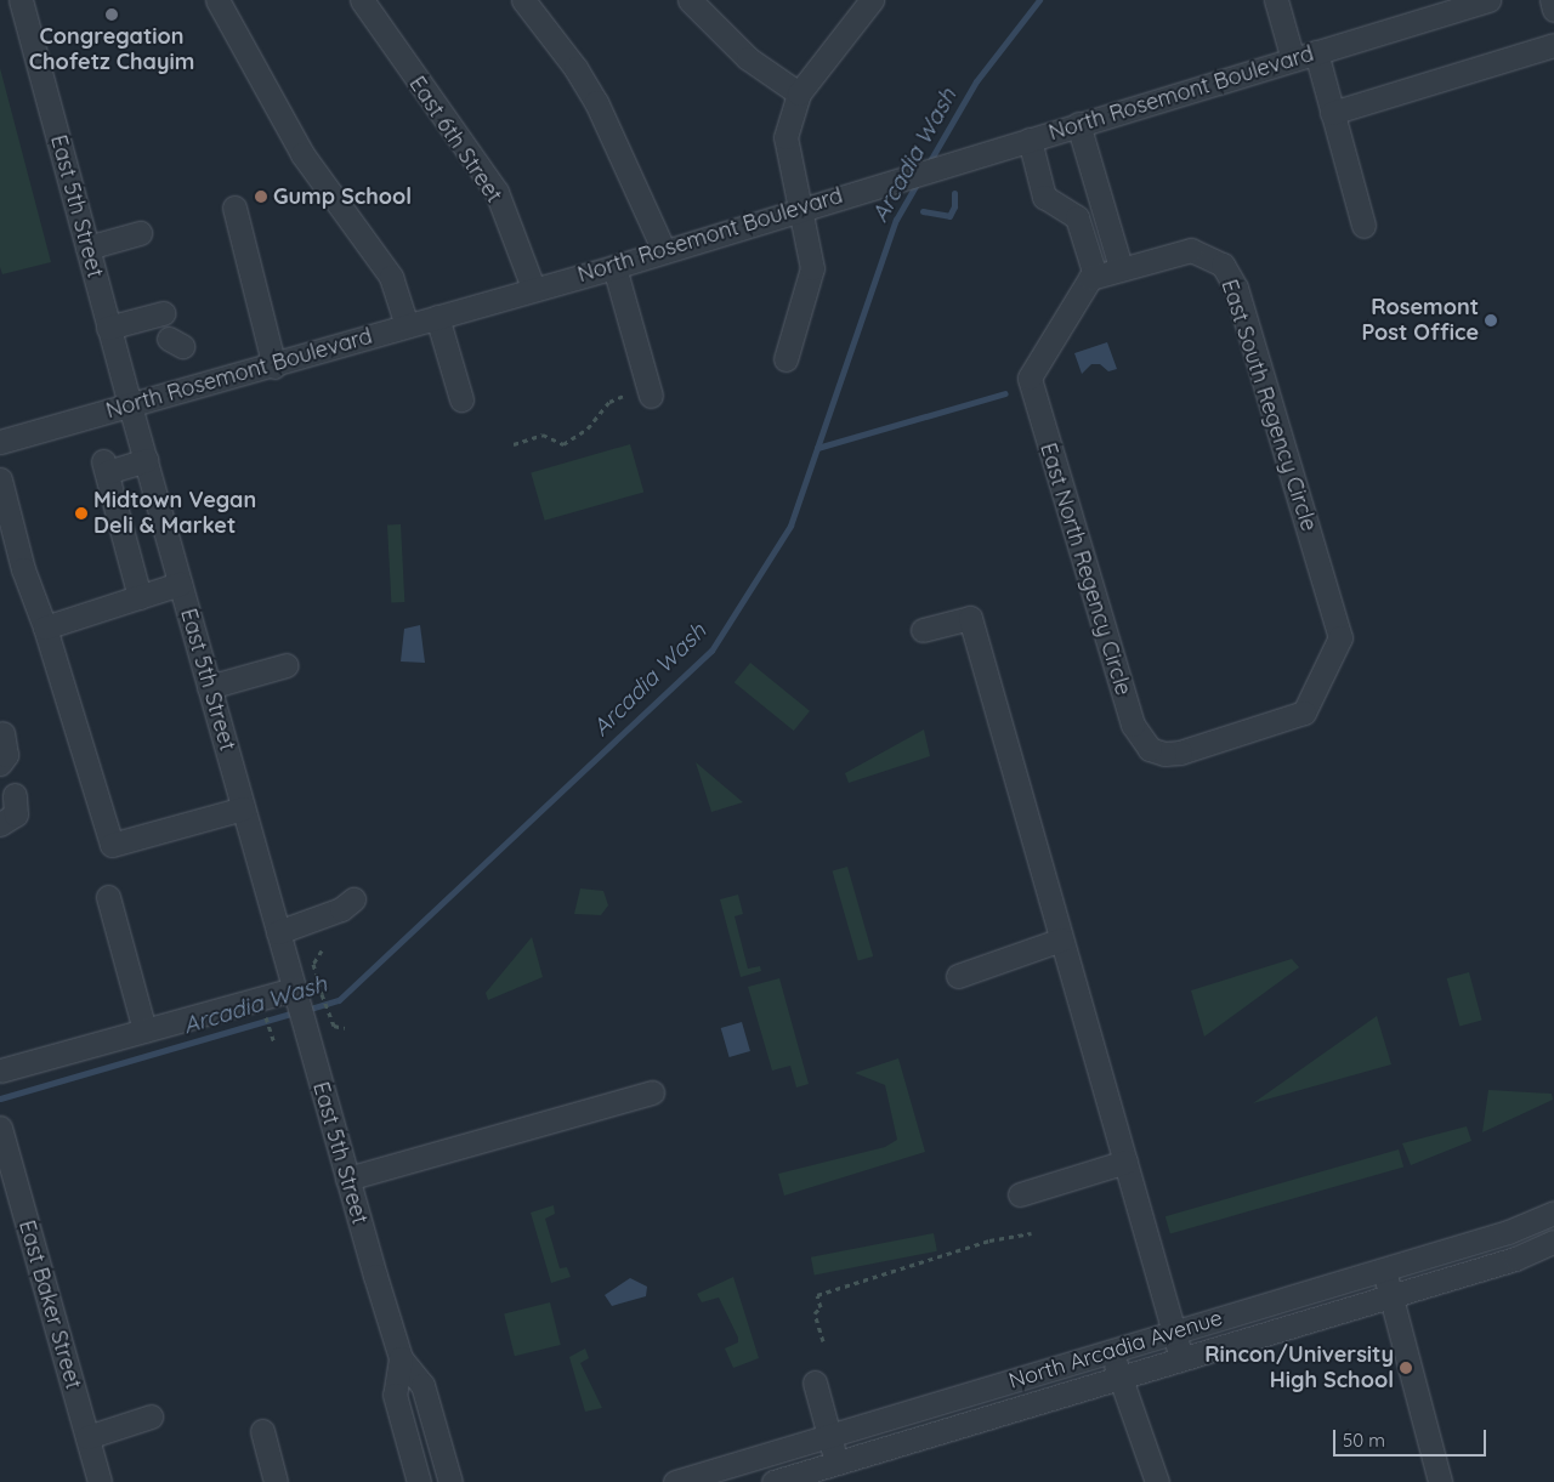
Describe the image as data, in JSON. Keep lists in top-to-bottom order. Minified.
{"streets":{"street":["North Rosemont Boulevard","East 6th Street","East 5th Street","East South Regency Circle","East North Regency Circle","East Baker Street","North Arcadia Avenue"]},"crossings":[["North Rosemont Boulevard","East 6th Street"],["North Rosemont Boulevard","East 5th Street"],["East South Regency Circle","East North Regency Circle"]],"water":["Arcadia Wash"],"places":["Congregation Chofetz Chayim","Gump School","Rosemont Post Office","Midtown Vegan Deli & Market","Rincon/University High School"],"scale_bar":"50 m"}
